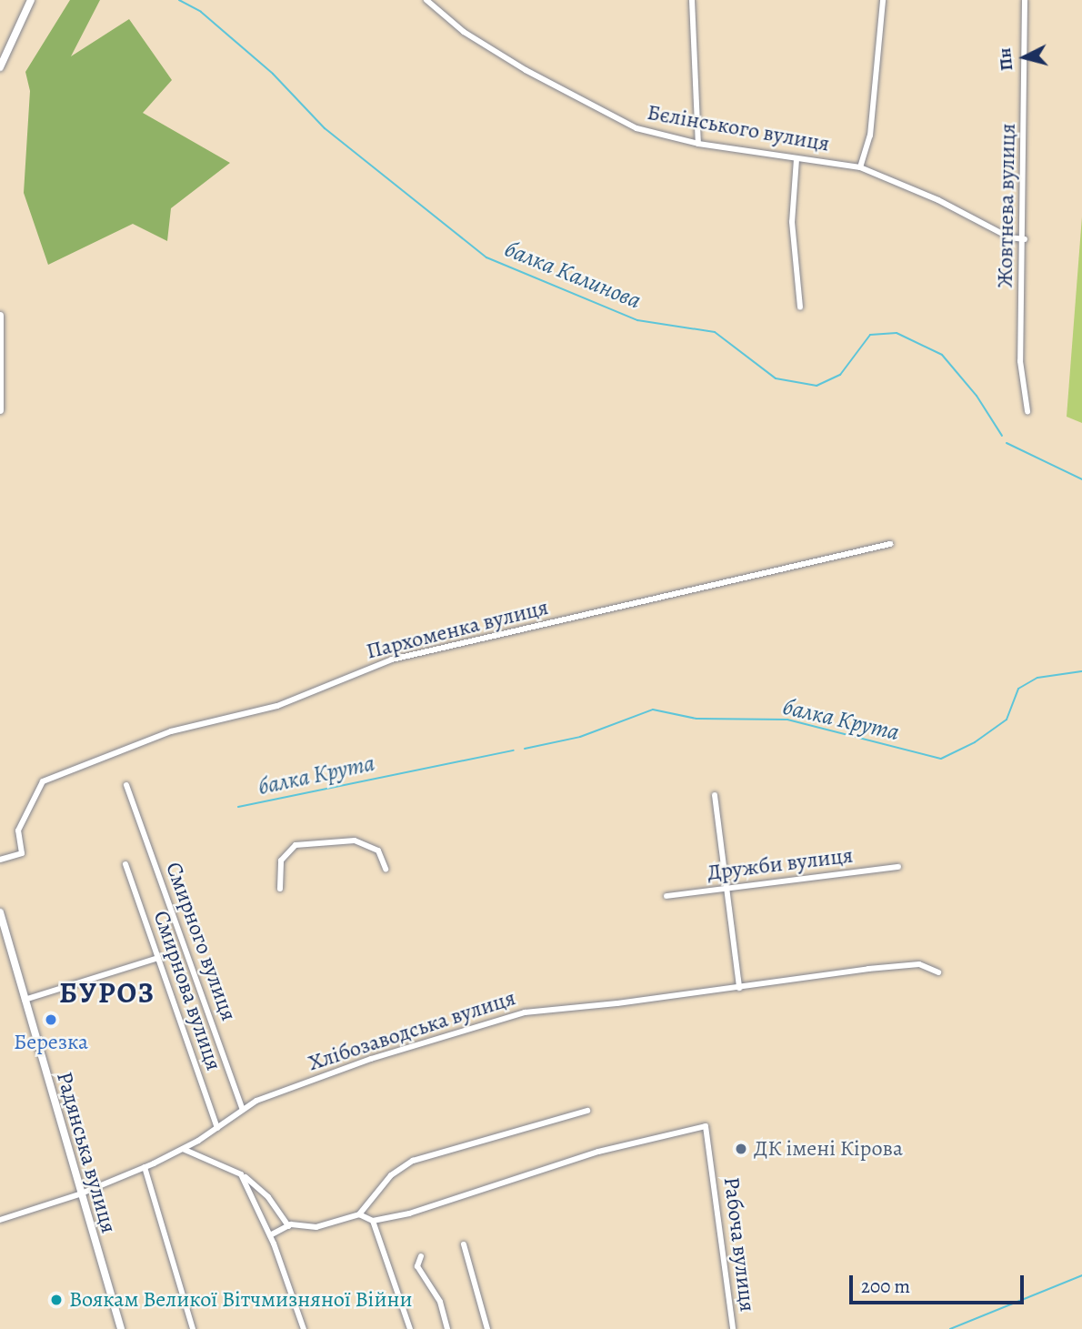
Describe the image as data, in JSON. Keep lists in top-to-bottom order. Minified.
{"streets":{"street":["Бєлінського вулиця","Жовтнева вулиця","Пархоменка вулиця","Дружби вулиця","Смирного вулиця","Смирнова вулиця","Хлібозаводська вулиця","Радянська вулиця","Рабоча вулиця"]},"crossings":[["Бєлінського вулиця","Жовтнева вулиця"],["Смирного вулиця","Хлібозаводська вулиця"],["Смирнова вулиця","Хлібозаводська вулиця"],["Хлібозаводська вулиця","Радянська вулиця"]],"districts":["БУРОЗ"],"water":["балка Калинова","балка Крута"],"places":["Березка","ДК імені Кірова","Воякам Великої Вітчмизняної Війни"],"scale_bar":"200 m","north":"left"}
